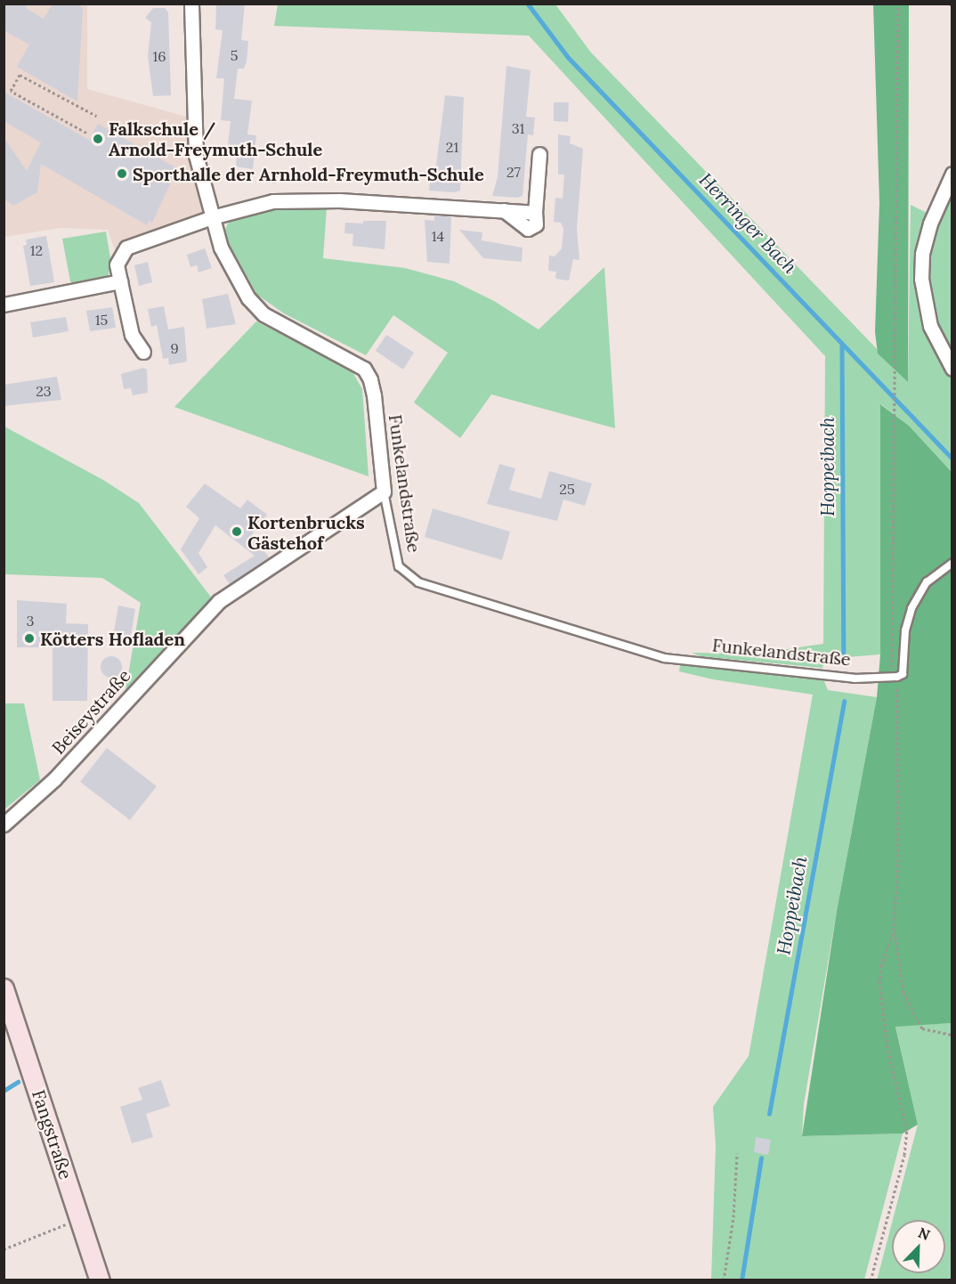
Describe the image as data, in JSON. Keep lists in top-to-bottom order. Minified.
{"streets":{"main road":["Fangstraße"],"street":["Funkelandstraße","Beiseystraße"]},"crossings":[["Funkelandstraße","Beiseystraße"]],"water":["Herringer Bach","Hoppeibach"],"places":["Falkschule / Arnold-Freymuth-Schule","Sporthalle der Arnhold-Freymuth-Schule","Kortenbrucks Gästehof","Kötters Hofladen"],"house_numbers":["5","16","31","21","27","14","12","15","9","23","25","3"],"north":"top right"}
